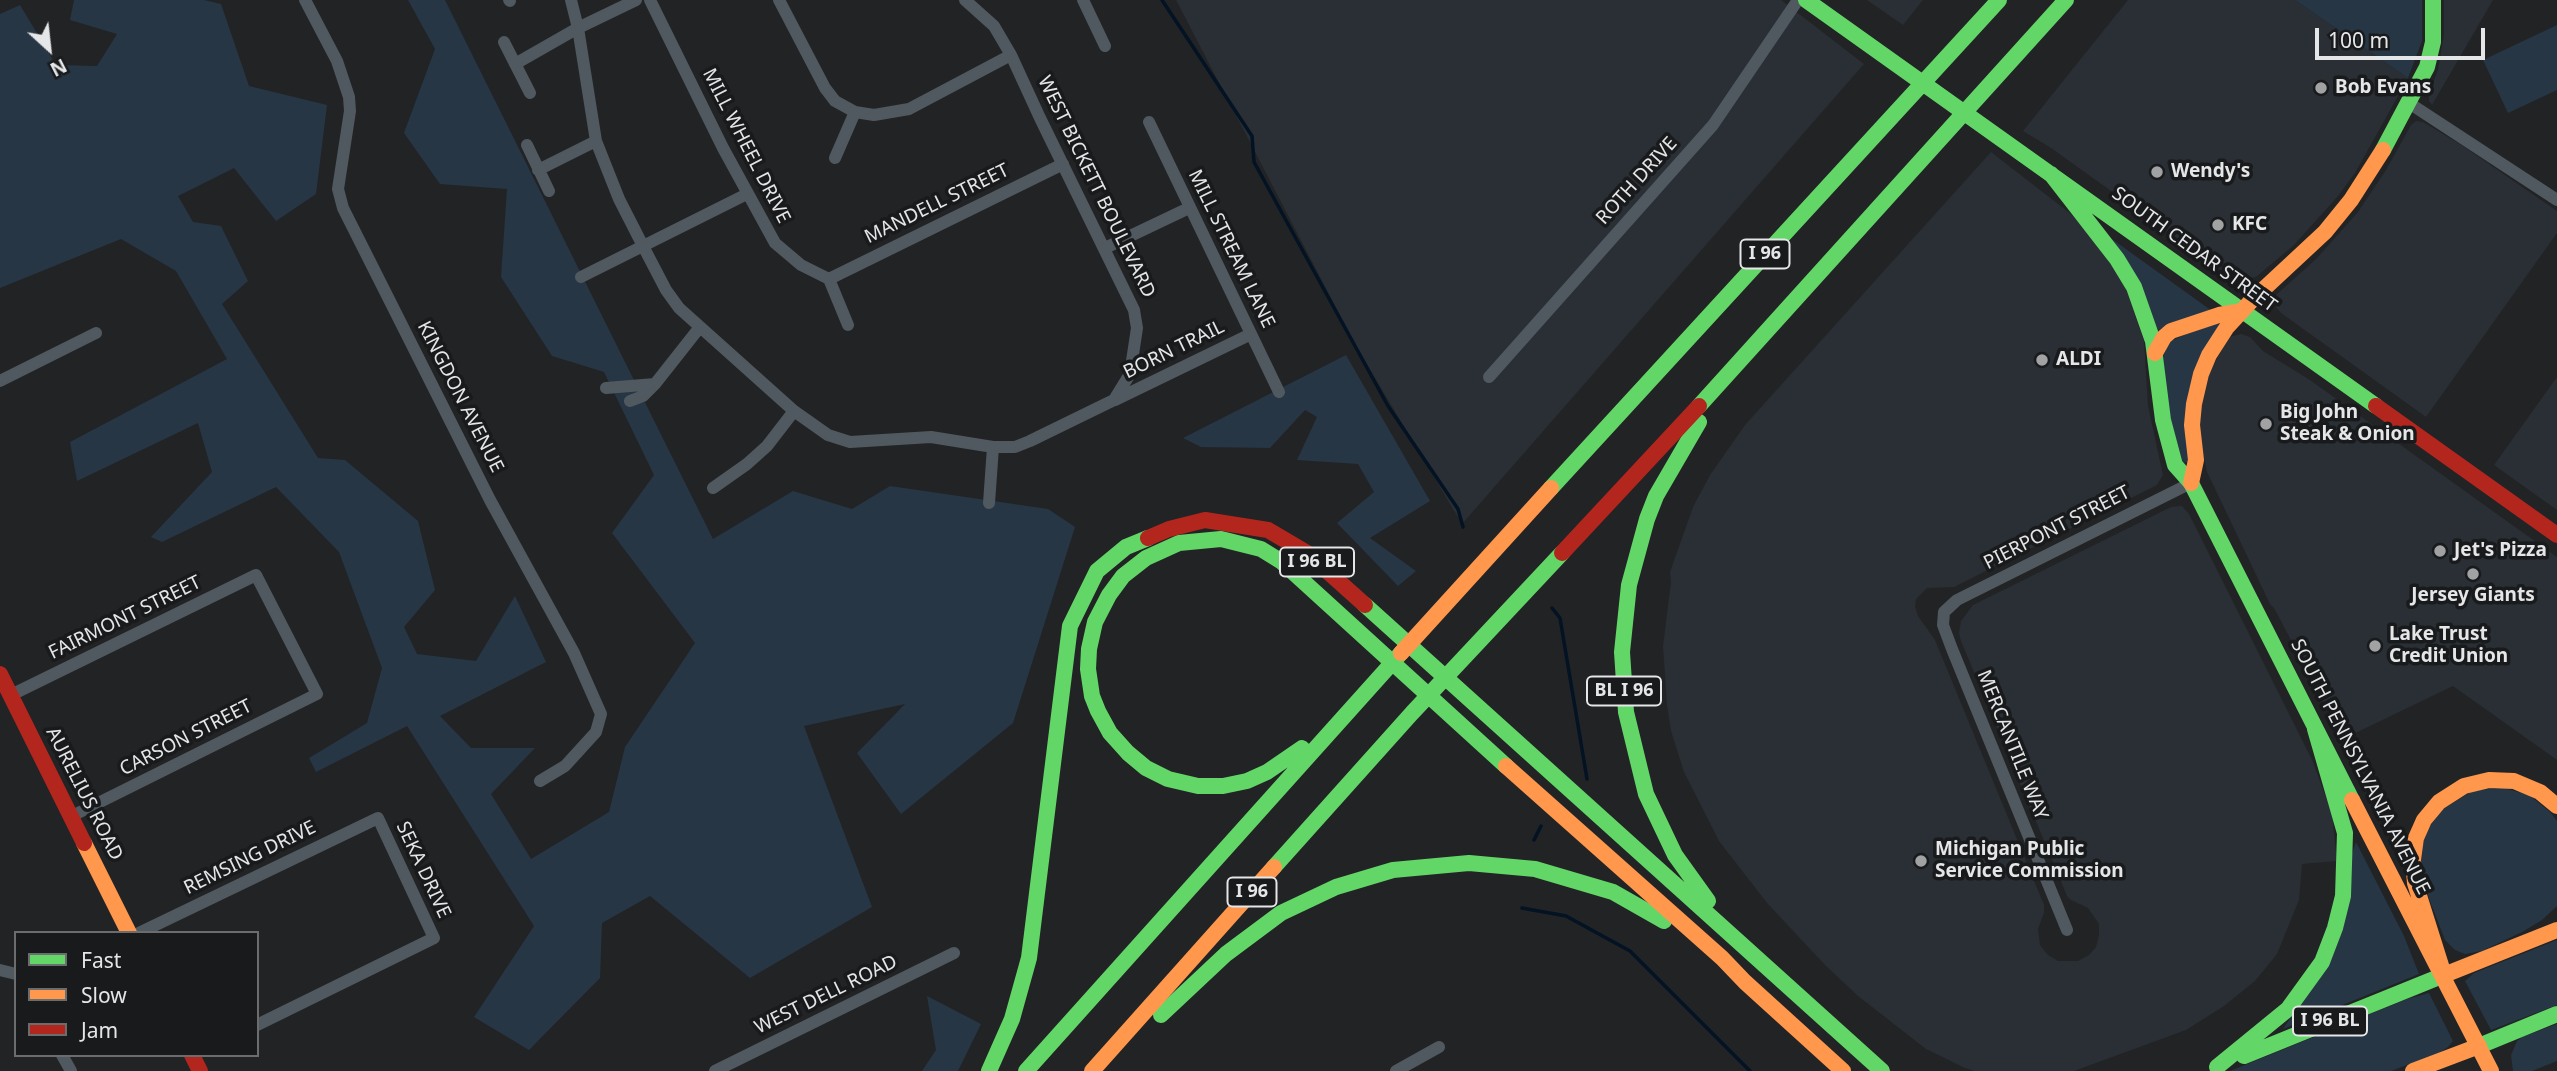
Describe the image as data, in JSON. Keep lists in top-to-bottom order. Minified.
{"streets":{"main road":["SOUTH CEDAR STREET","I 96","I 96 BL","BL I 96","SOUTH PENNSYLVANIA AVENUE","AURELIUS ROAD"],"street":["MILL WHEEL DRIVE","ROTH DRIVE","WEST BICKETT BOULEVARD","MANDELL STREET","MILL STREAM LANE","BORN TRAIL","KINGDON AVENUE","PIERPONT STREET","FAIRMONT STREET","CARSON STREET","MERCANTILE WAY","REMSING DRIVE","SEKA DRIVE","WEST DELL ROAD"]},"crossings":[["MILL WHEEL DRIVE","MANDELL STREET"],["WEST BICKETT BOULEVARD","MANDELL STREET"],["WEST BICKETT BOULEVARD","BORN TRAIL"],["MILL STREAM LANE","BORN TRAIL"],["SOUTH CEDAR STREET","SOUTH PENNSYLVANIA AVENUE"],["I 96","I 96 BL"],["I 96","BL I 96"],["PIERPONT STREET","MERCANTILE WAY"],["PIERPONT STREET","SOUTH PENNSYLVANIA AVENUE"],["I 96 BL","BL I 96"],["I 96 BL","SOUTH PENNSYLVANIA AVENUE"],["FAIRMONT STREET","CARSON STREET"],["FAIRMONT STREET","AURELIUS ROAD"],["CARSON STREET","AURELIUS ROAD"],["REMSING DRIVE","SEKA DRIVE"]],"places":["Bob Evans","Wendy's","KFC","ALDI","Big John Steak & Onion","Jet's Pizza","Jersey Giants","Lake Trust Credit Union","Michigan Public Service Commission"],"legend":["Fast","Slow","Jam"],"scale_bar":"100 m","north":"bottom right"}
